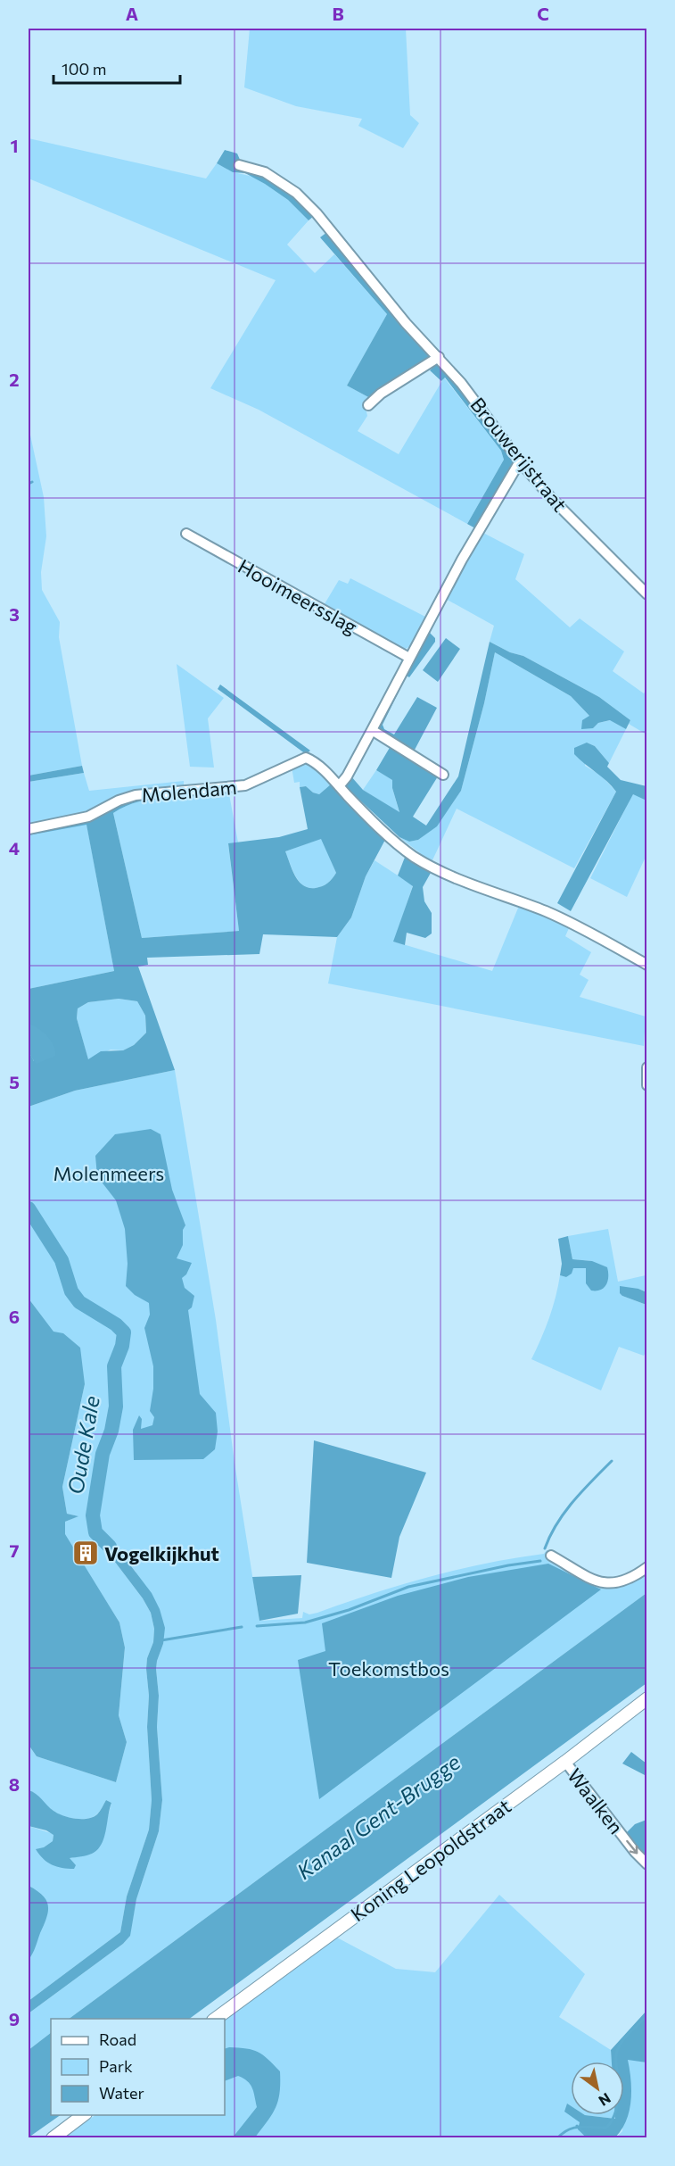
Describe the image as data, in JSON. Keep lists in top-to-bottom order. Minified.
{"streets":{"street":["Brouwerijstraat","Hooimeersslag","Molendam","Waalken","Koning Leopoldstraat"]},"crossings":[["Waalken","Koning Leopoldstraat"]],"one_way":["Waalken"],"water":["Oude Kale","Kanaal Gent-Brugge"],"parks":["Molenmeers","Toekomstbos"],"places":{"building":["Vogelkijkhut"]},"legend":["Road","Park","Water"],"scale_bar":"100 m","north":"bottom right","grid":{"columns":["A","B","C"],"rows":["1","2","3","4","5","6","7","8","9"]}}
